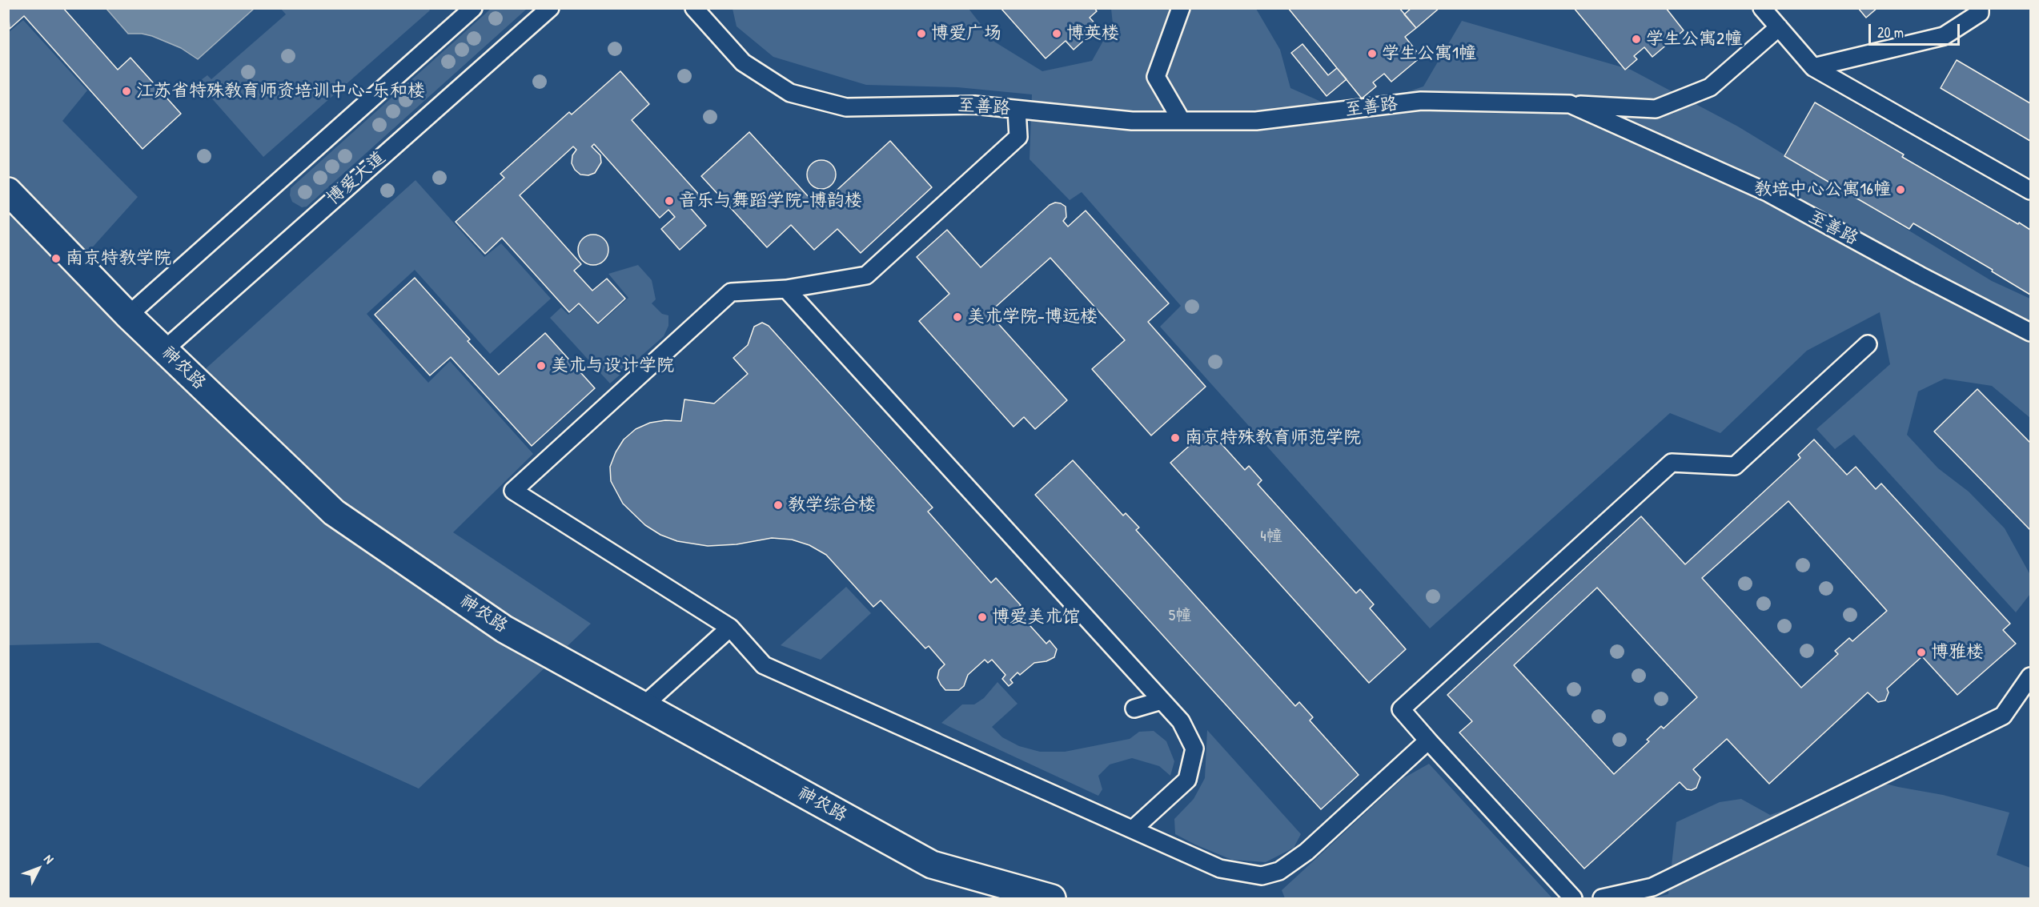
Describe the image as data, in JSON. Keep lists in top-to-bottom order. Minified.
{"streets":{"street":["神农路"],"lane":["至善路","博爱大道"]},"crossings":[["博爱大道","神农路"]],"places":["博爱广场","博英楼","学生公寓2幢","学生公寓1幢","江苏省特殊教育师资培训中心-乐和楼","教培中心公寓16幢","音乐与舞蹈学院-博韵楼","南京特教学院","美术学院-博远楼","美术与设计学院","南京特殊教育师范学院","教学综合楼","博爱美术馆","博雅楼"],"house_numbers":["4幢","5幢"],"scale_bar":"20 m","north":"top right"}
